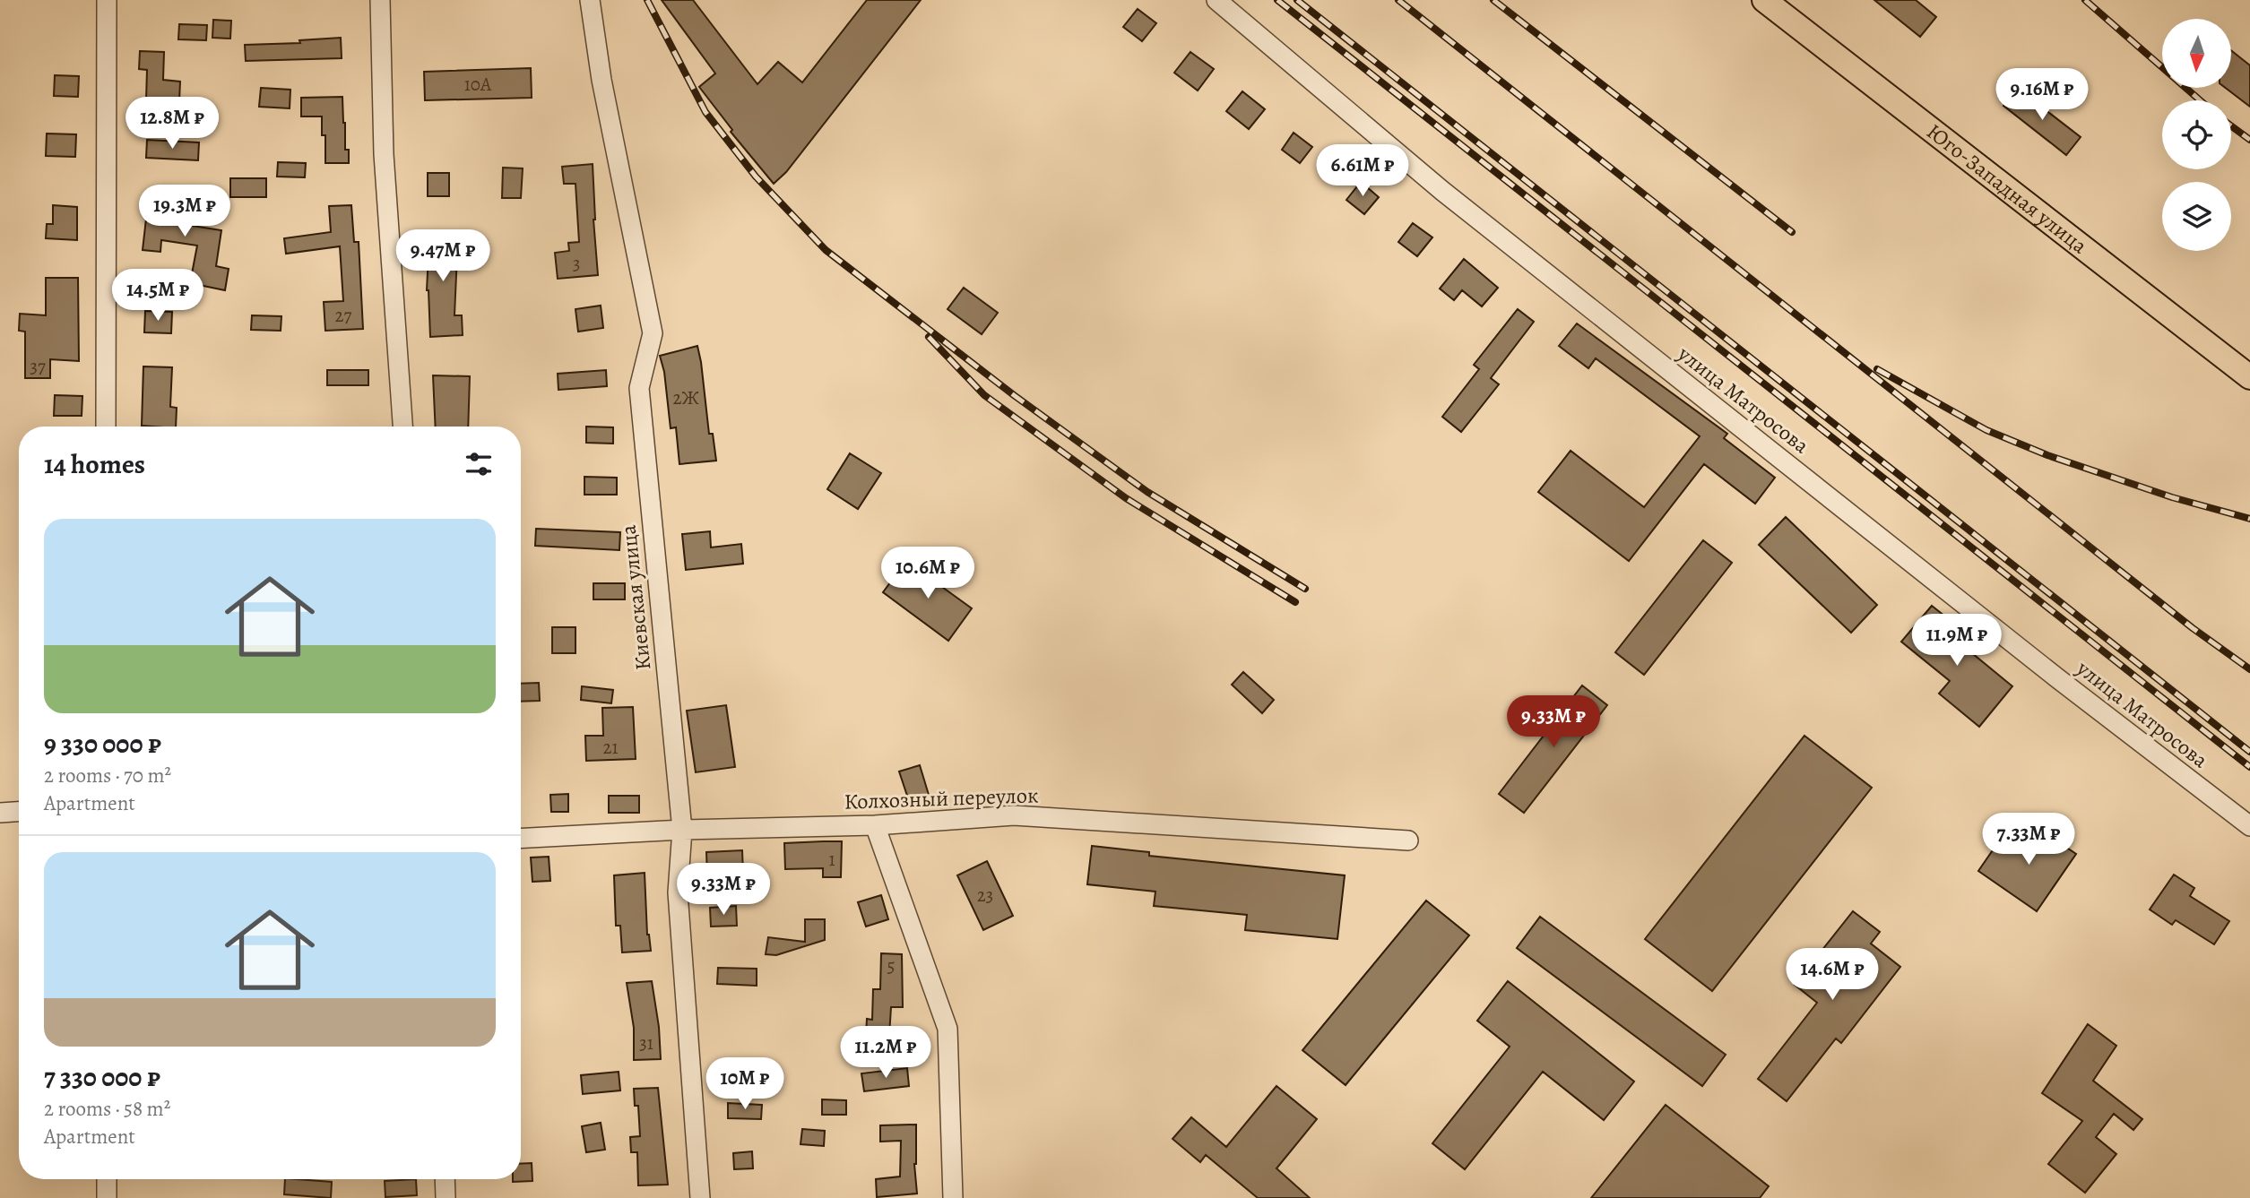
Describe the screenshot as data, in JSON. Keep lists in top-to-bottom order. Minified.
{"streets":{"main road":["Юго-Западная улица"],"street":["улица Матросова","Киевская улица","Колхозный переулок"]},"crossings":[["Киевская улица","Колхозный переулок"]],"house_numbers":["10А","3","27","37","2Ж","21","1","23","5","31"],"north":"bottom","page":{"price":["9.16M ₽","12.8M ₽","6.61M ₽","19.3M ₽","9.47M ₽","14.5M ₽","10.6M ₽","11.9M ₽","9.33M ₽","7.33M ₽","9.33M ₽","14.6M ₽","11.2M ₽","10M ₽"],"heading":"14 homes","list":[{"name":"9 330 000 ₽","note":"2 rooms · 70 m² · Apartment"},{"name":"7 330 000 ₽","note":"2 rooms · 58 m² · Apartment"}]}}
